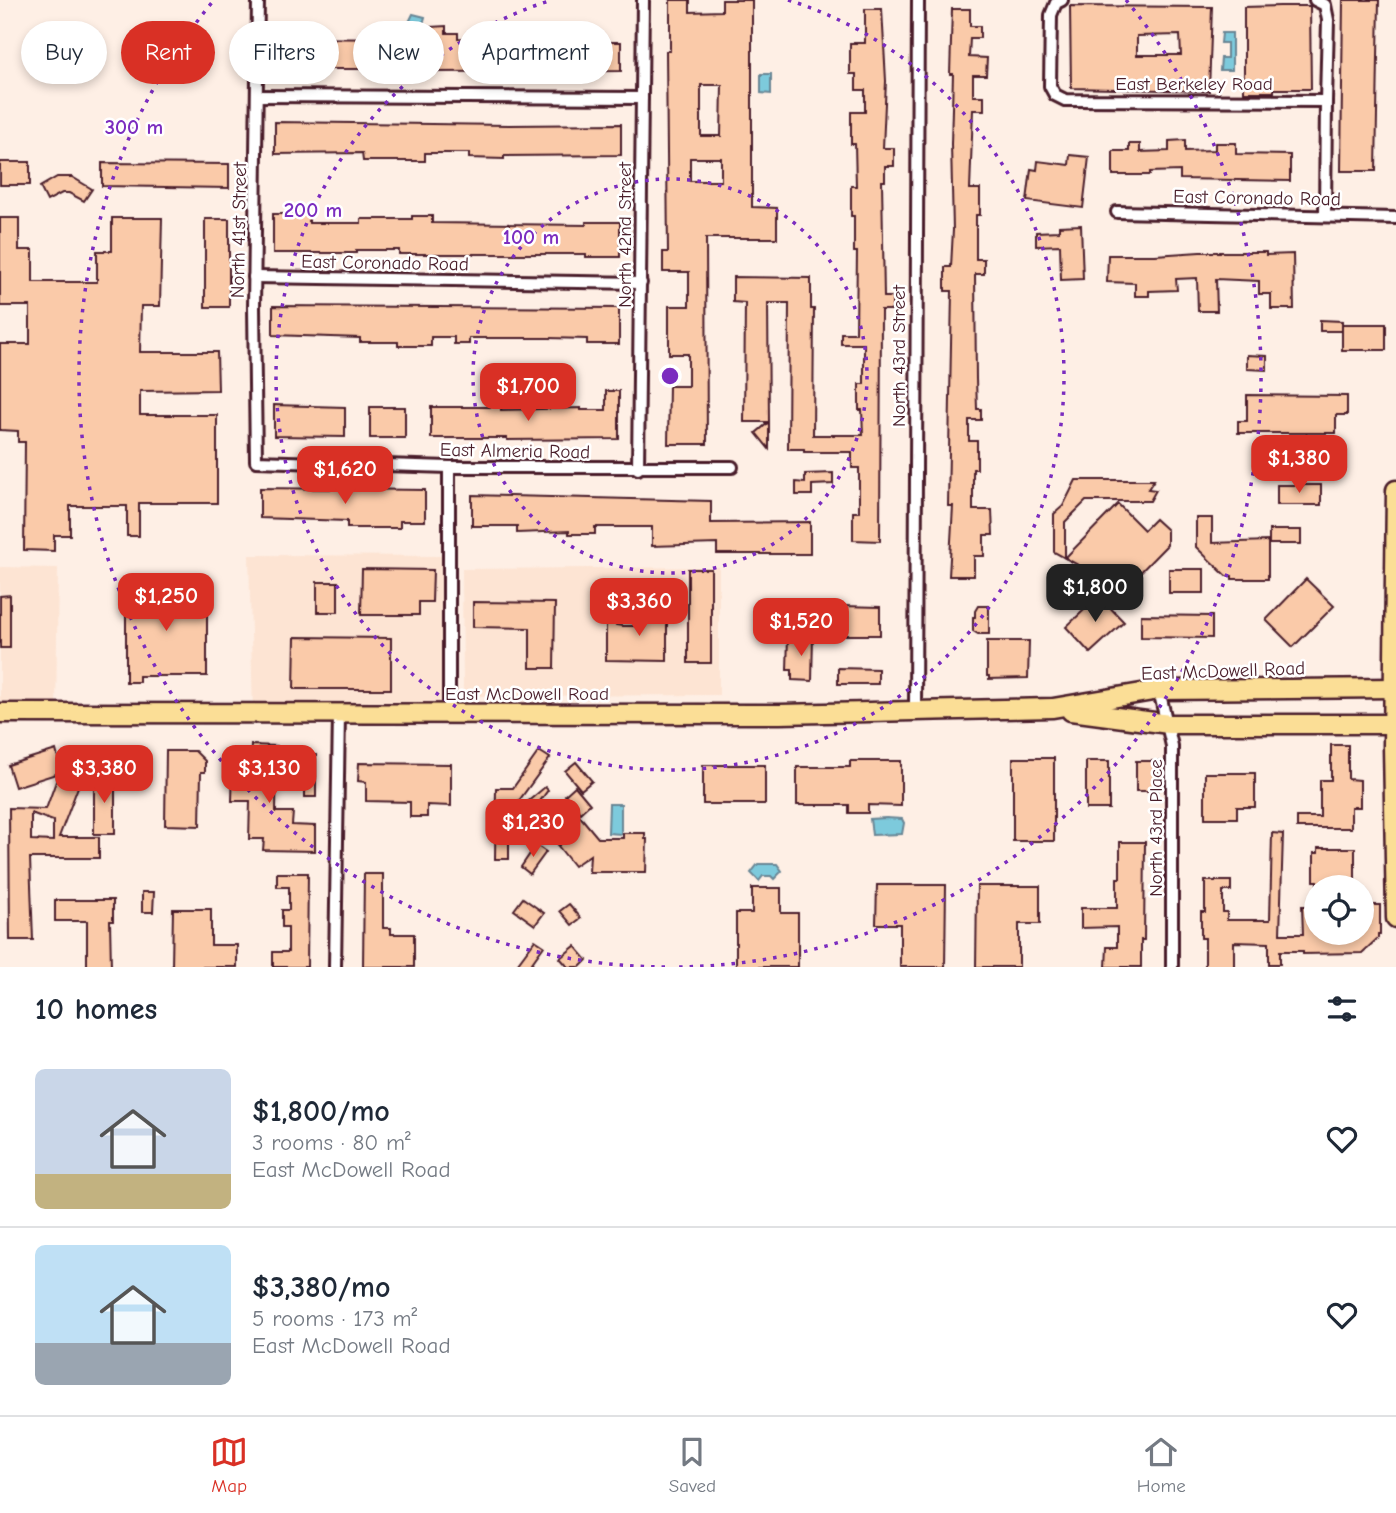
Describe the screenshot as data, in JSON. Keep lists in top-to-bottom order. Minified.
{"streets":{"main road":["East McDowell Road"],"street":["East Berkeley Road","East Coronado Road","North 41st Street","North 42nd Street","North 43rd Street","East Almeria Road","North 43rd Place"]},"crossings":[["East Coronado Road","North 41st Street"],["East Coronado Road","North 42nd Street"],["North 41st Street","East Almeria Road"],["North 42nd Street","East Almeria Road"],["North 43rd Street","East McDowell Road"],["East McDowell Road","North 43rd Place"]],"page":{"chip":["Buy","Rent","Filters","New","Apartment"],"price":["$1,700","$1,380","$1,620","$1,800","$1,250","$3,360","$1,520","$3,380","$3,130","$1,230"],"heading":"10 homes","list":[{"name":"$1,800/mo","note":"3 rooms · 80 m² · East McDowell Road"},{"name":"$3,380/mo","note":"5 rooms · 173 m² · East McDowell Road"}],"tabs":["Map","Saved","Home"]},"rings":["300 m","200 m","100 m"]}
